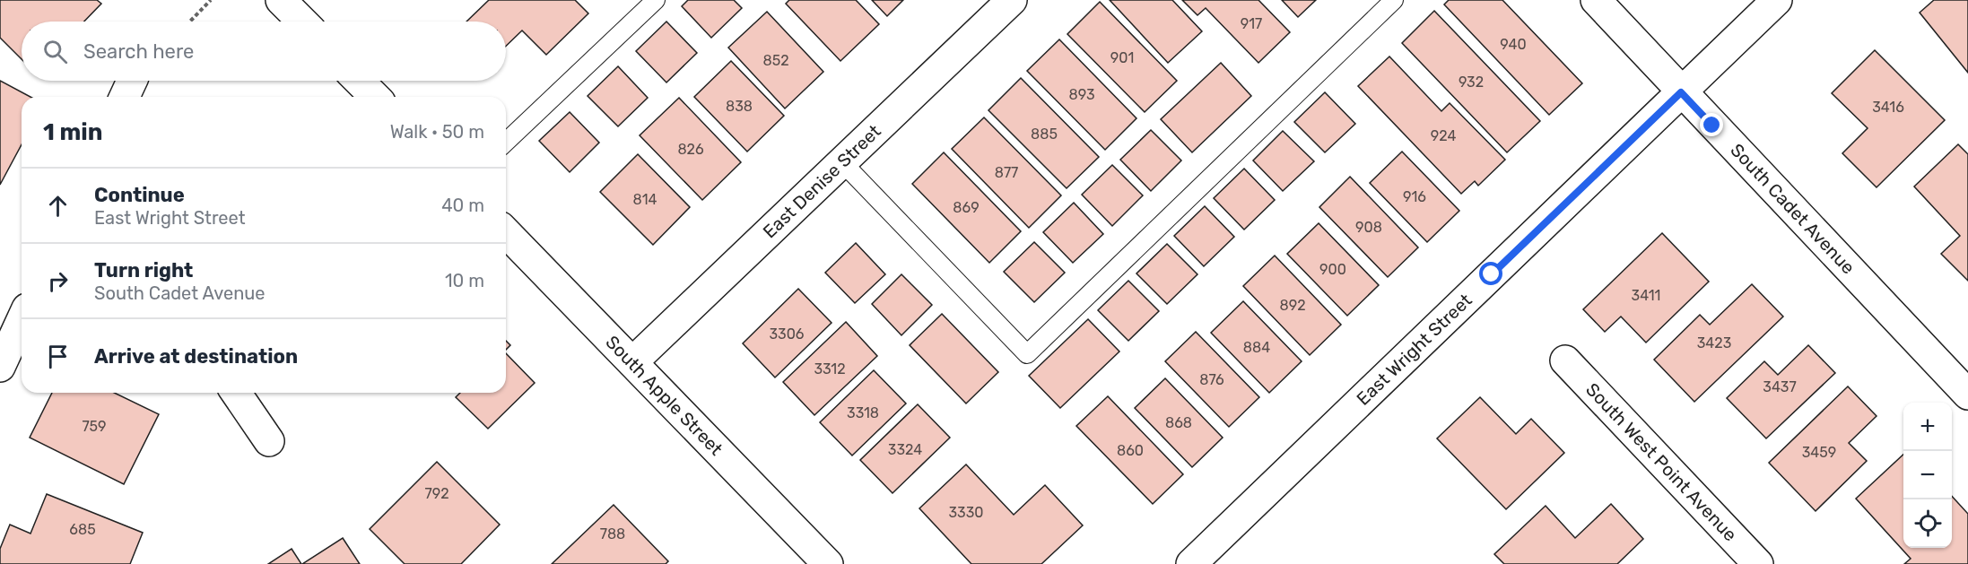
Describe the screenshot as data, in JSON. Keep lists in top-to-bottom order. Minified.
{"streets":{"street":["East Denise Street","South Cadet Avenue","East Wright Street","South Apple Street","South West Point Avenue"]},"crossings":[["East Denise Street","South Apple Street"],["South Cadet Avenue","East Wright Street"]],"house_numbers":["917","940","901","852","932","893","838","3416","885","924","826","877","916","814","869","908","900","3411","892","3306","3423","884","3312","876","3437","3318","868","759","3324","860","3459","792","3330","685","788"],"page":{"search":"Search here","heading":["1 min","Walk · 50 m"],"list":[["Continue","East Wright Street","40 m"],["Turn right","South Cadet Avenue","10 m"],"Arrive at destination"],"map_buttons":["+","−"]}}
